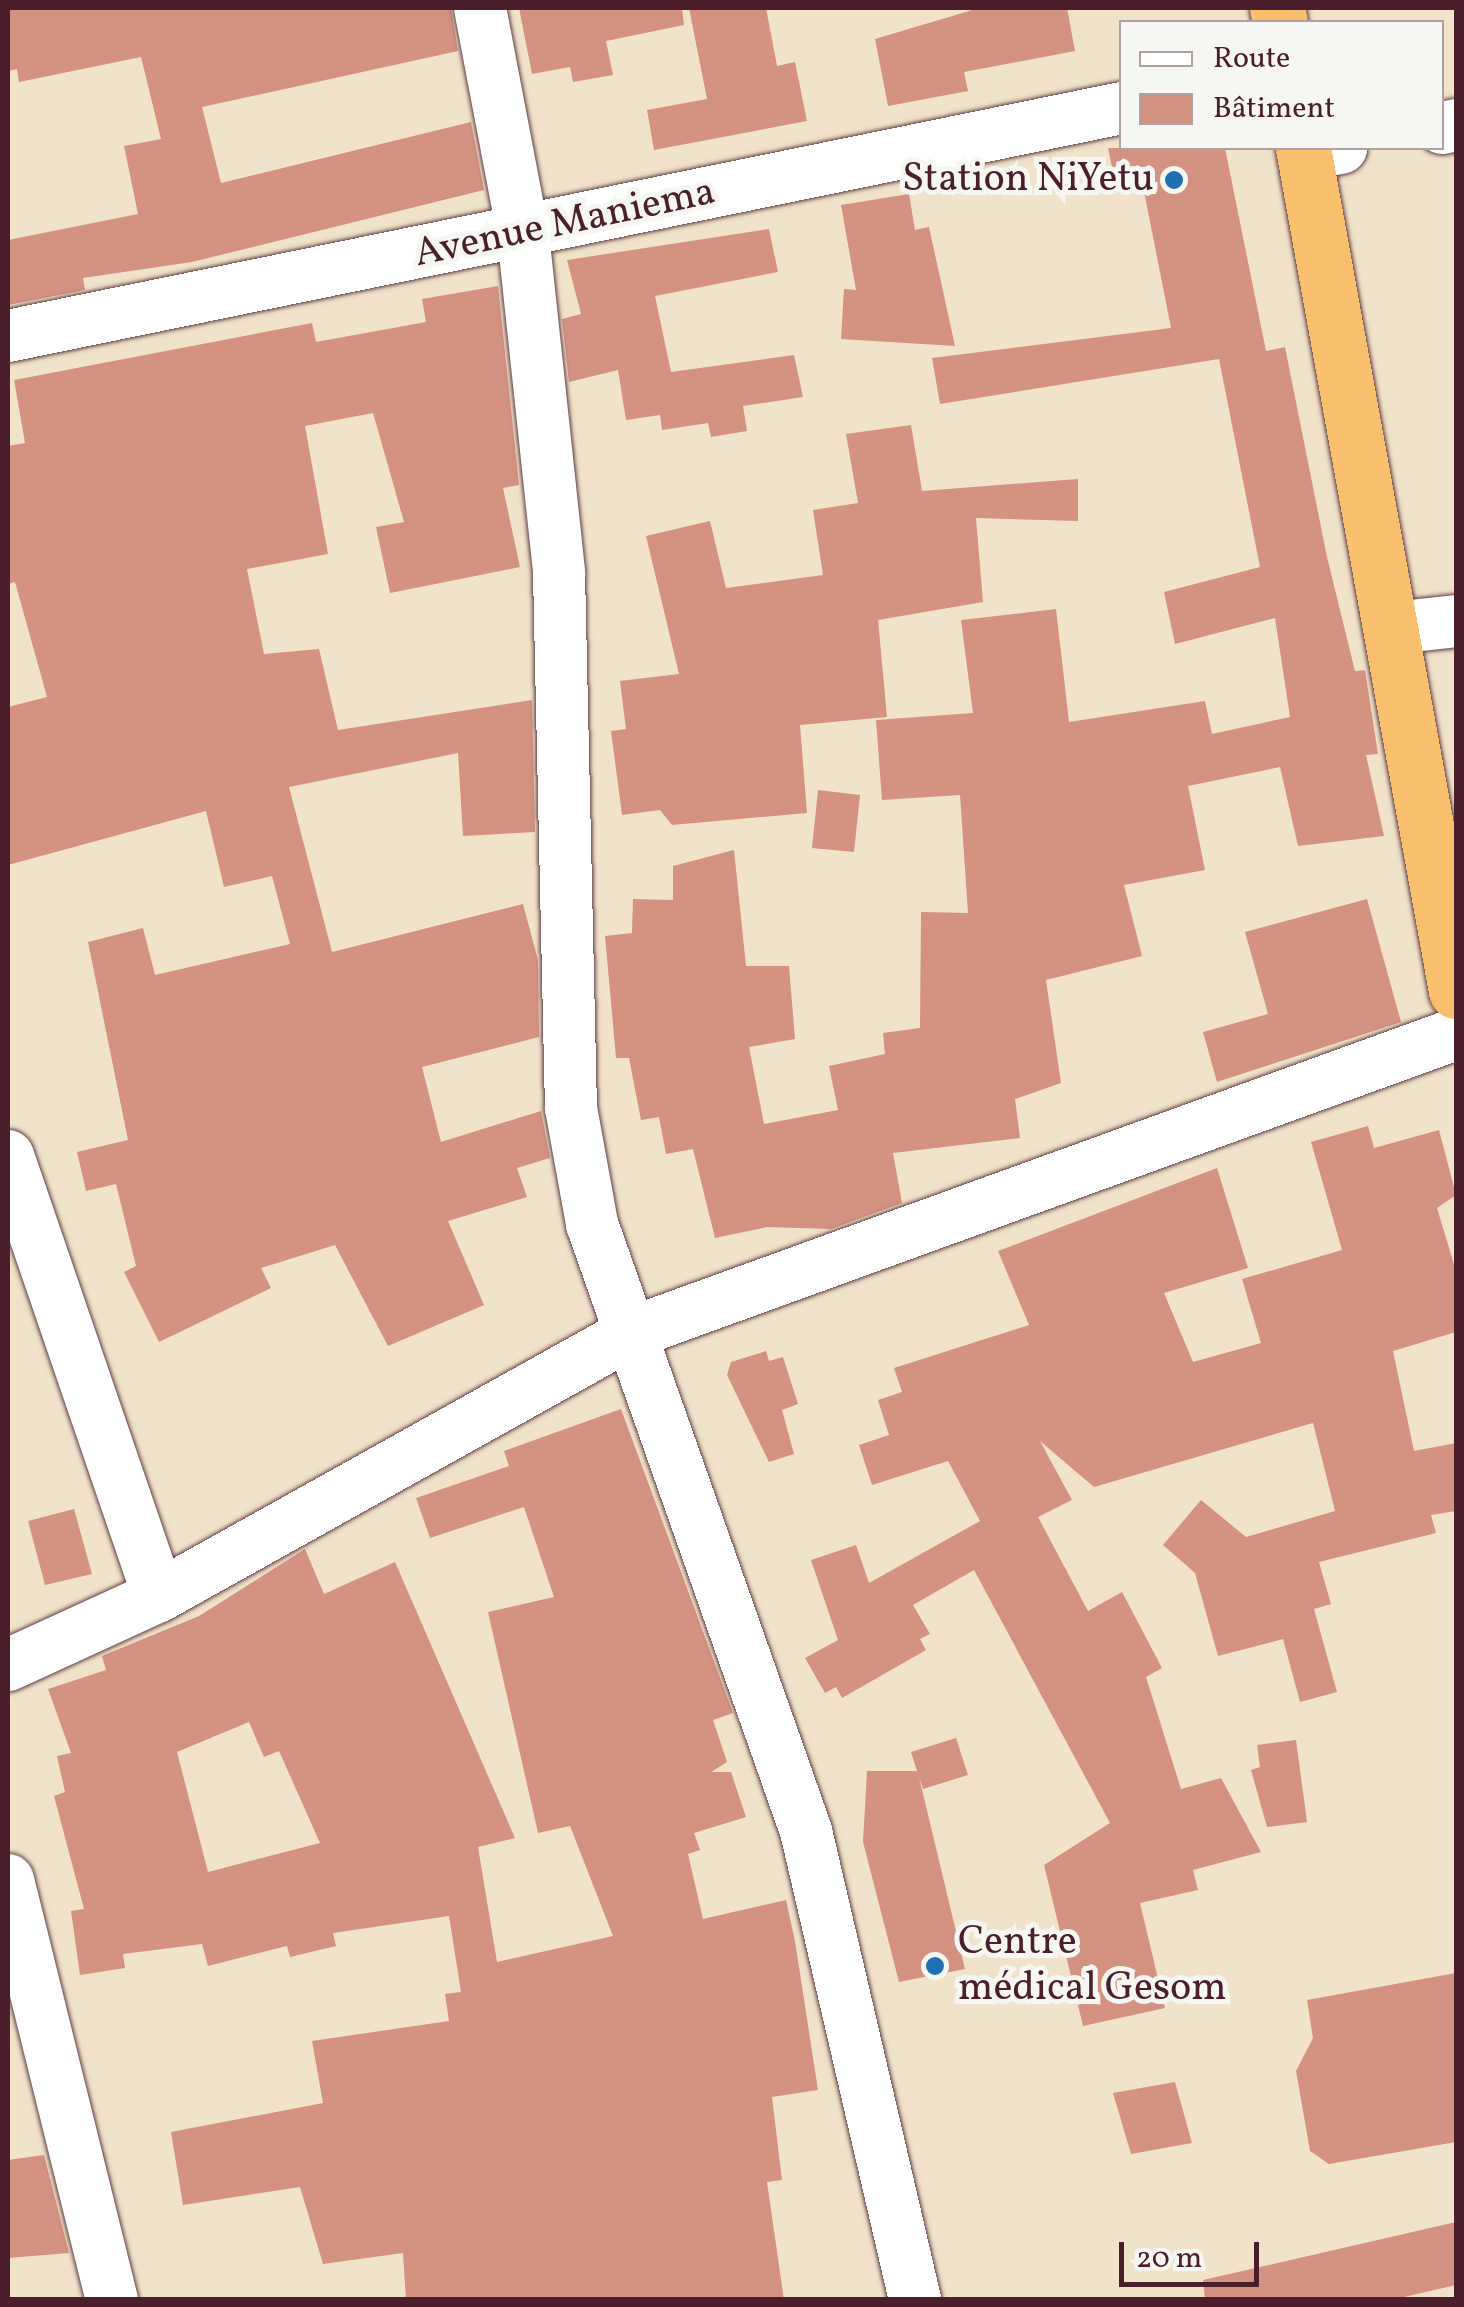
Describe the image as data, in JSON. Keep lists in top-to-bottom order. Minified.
{"streets":{"street":["Avenue Maniema"]},"places":["Station NiYetu","Centre médical Gesom"],"legend":["Route","Bâtiment"],"scale_bar":"20 m"}
